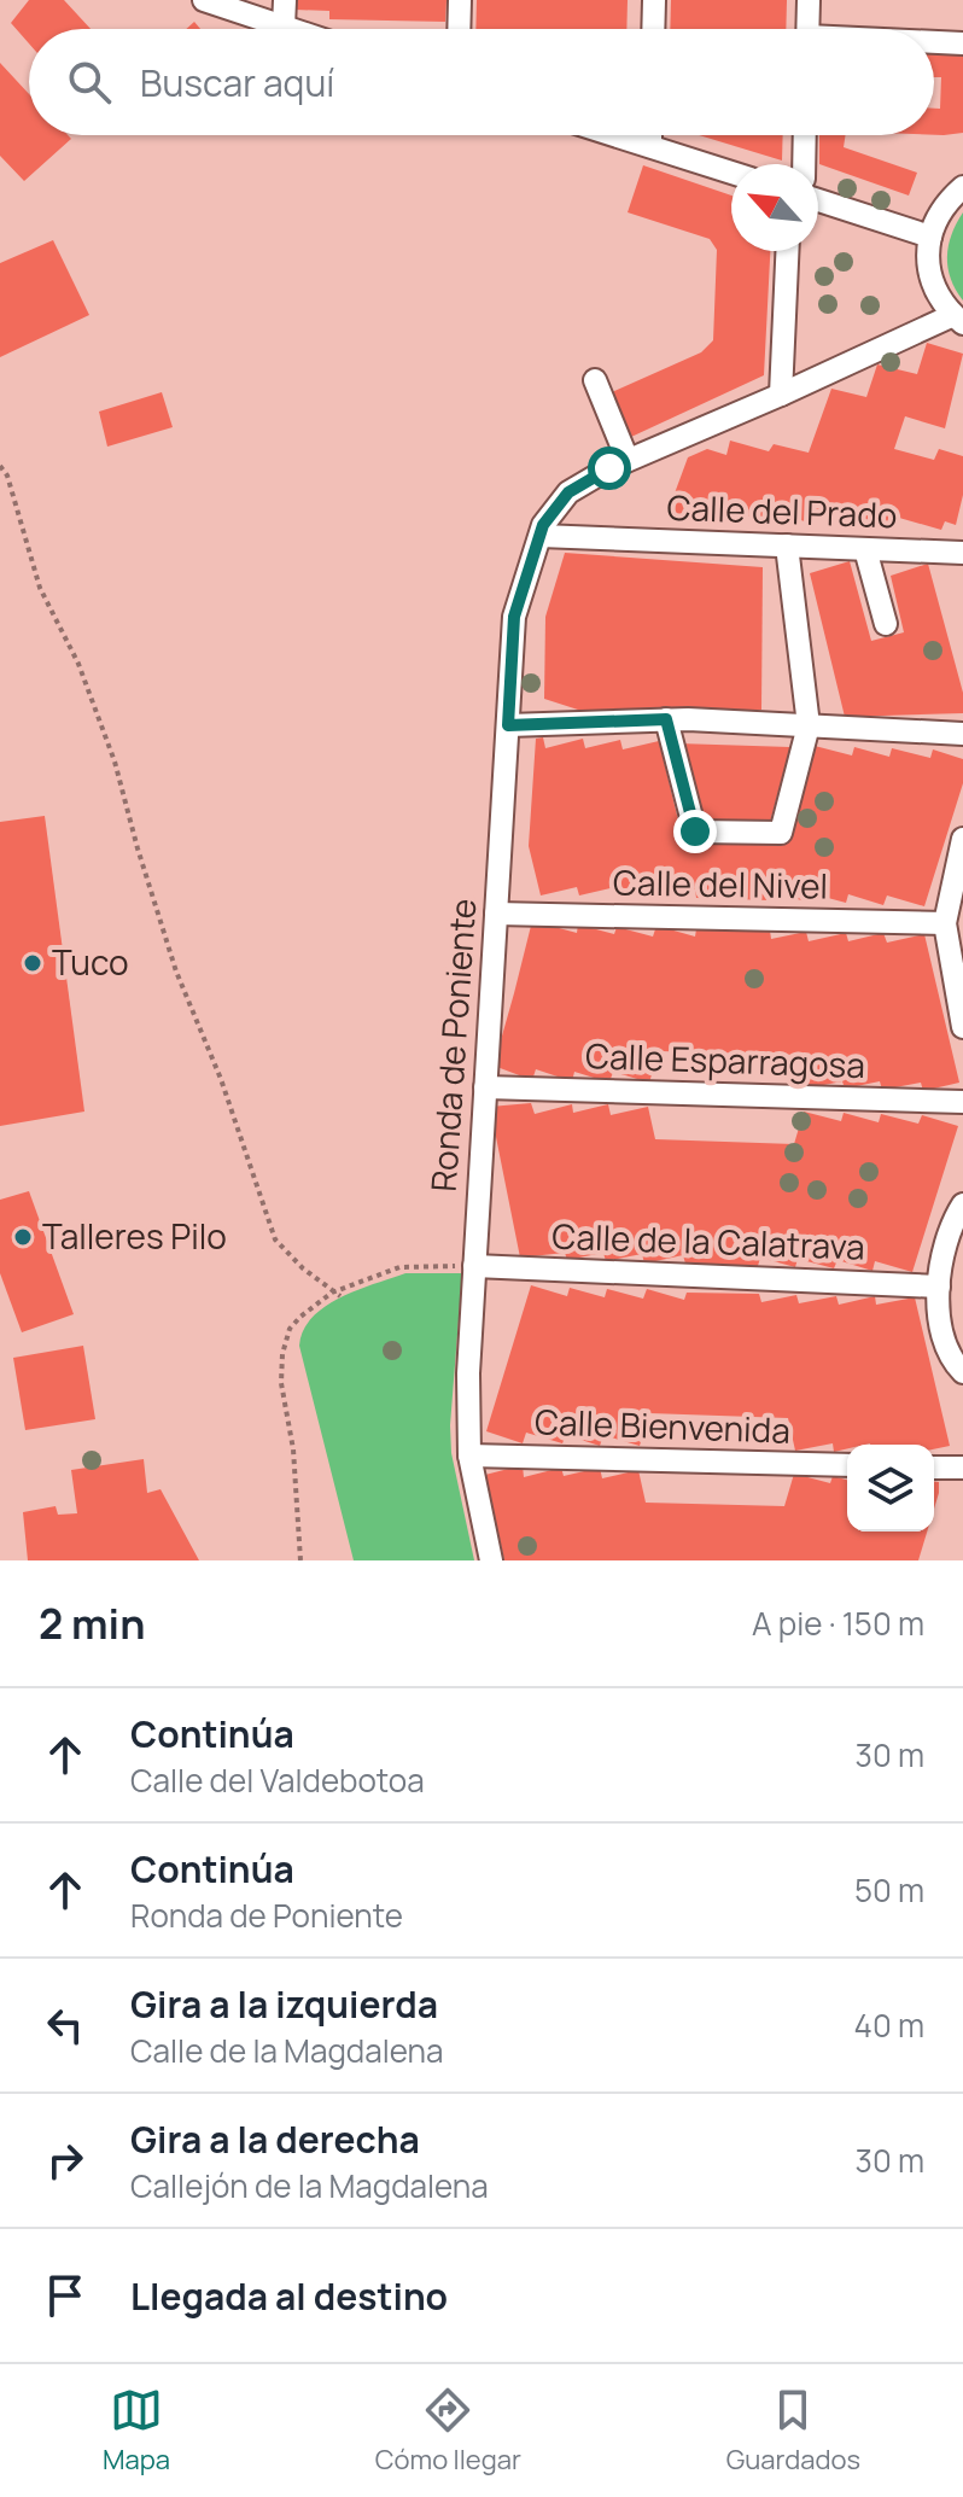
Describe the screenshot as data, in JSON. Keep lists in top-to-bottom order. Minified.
{"streets":{"street":["Calle del Prado","Calle del Nivel","Ronda de Poniente","Calle Esparragosa","Calle de la Calatrava","Calle Bienvenida"]},"crossings":[["Calle del Prado","Ronda de Poniente"],["Calle del Nivel","Ronda de Poniente"],["Ronda de Poniente","Calle Esparragosa"],["Ronda de Poniente","Calle de la Calatrava"],["Ronda de Poniente","Calle Bienvenida"]],"places":["Tuco","Talleres Pilo"],"north":"top left","page":{"search":"Buscar aquí","heading":["2 min","A pie · 150 m"],"list":[["Continúa","Calle del Valdebotoa","30 m"],["Continúa","Ronda de Poniente","50 m"],["Gira a la izquierda","Calle de la Magdalena","40 m"],["Gira a la derecha","Callejón de la Magdalena","30 m"],"Llegada al destino"],"nav":["Mapa","Cómo llegar","Guardados"]}}
